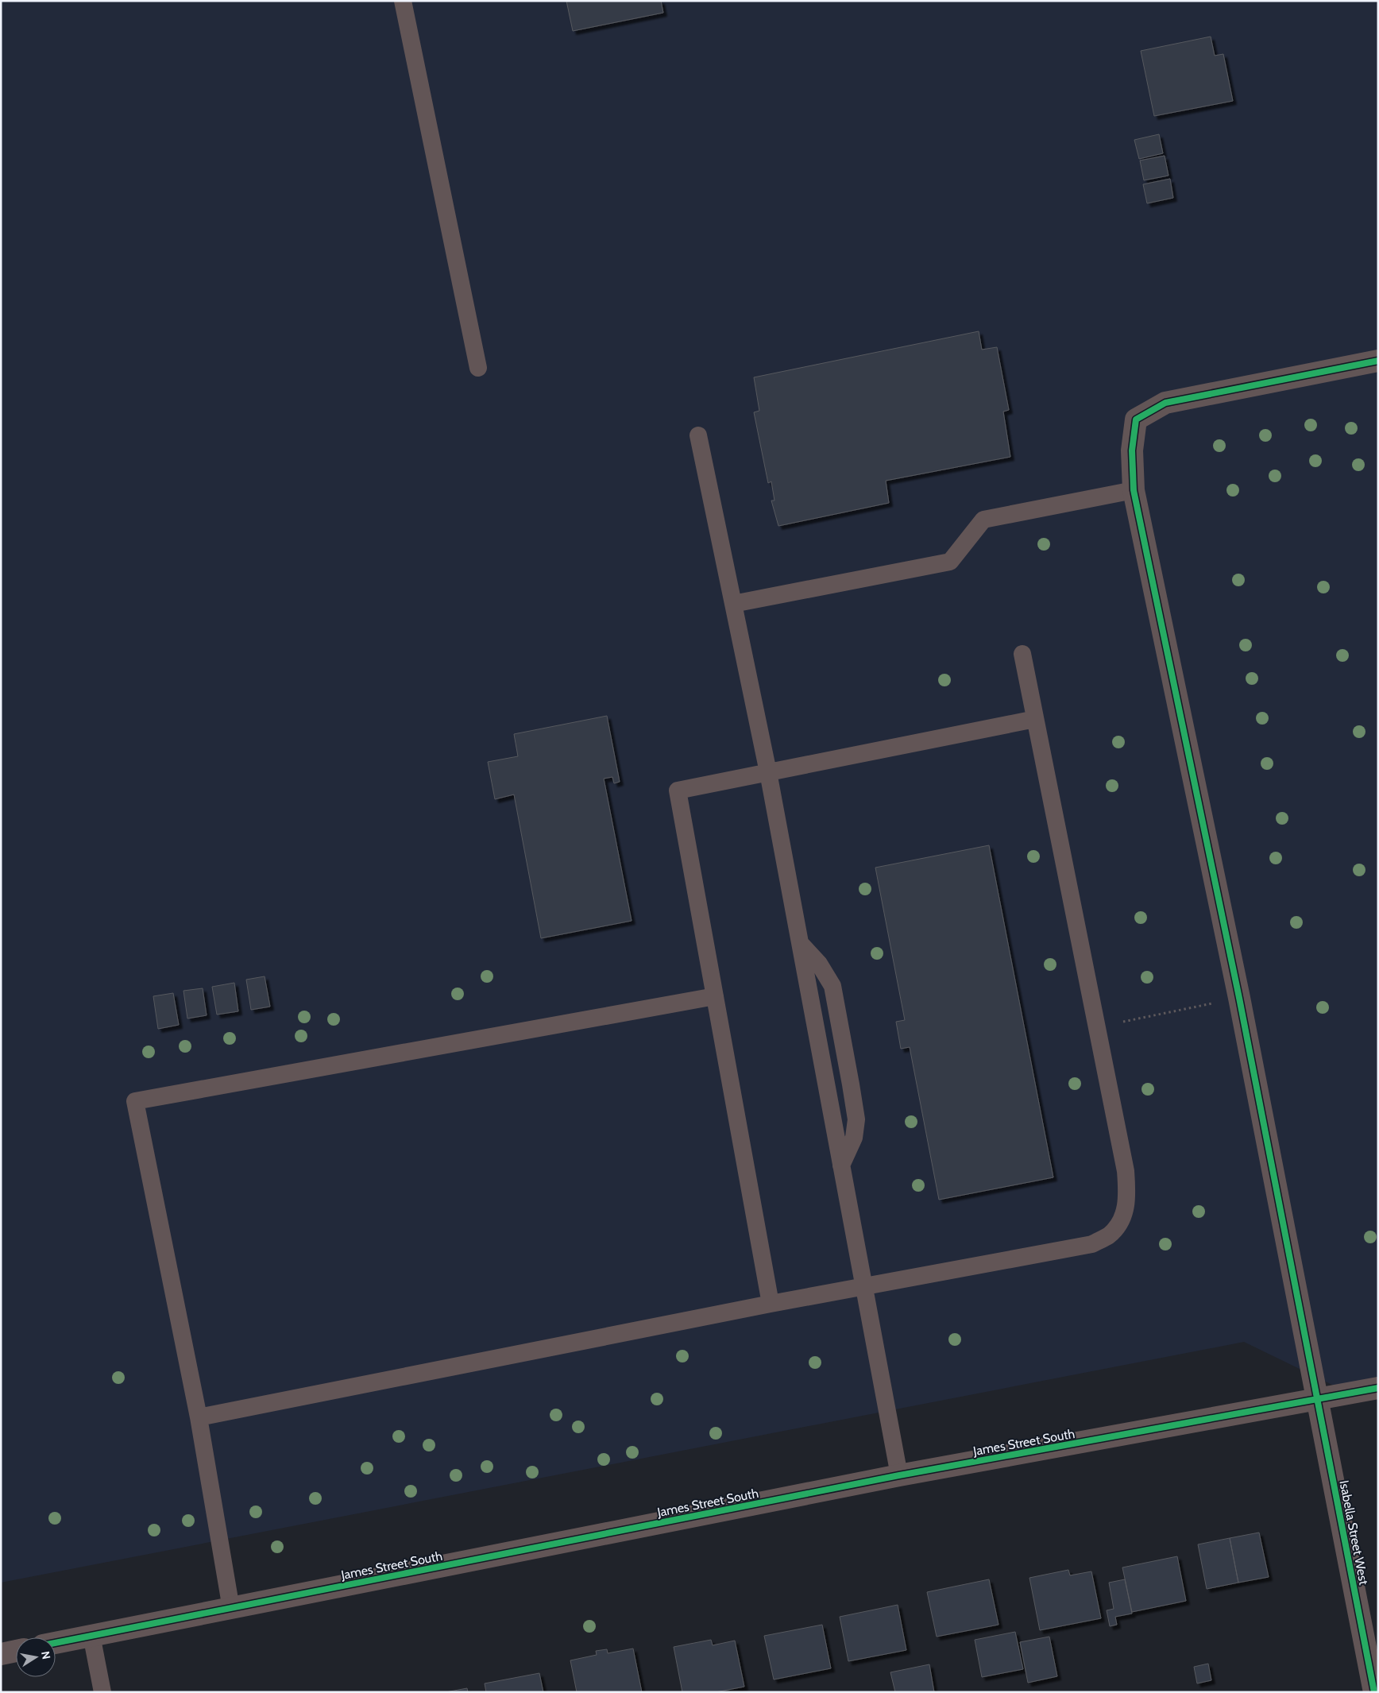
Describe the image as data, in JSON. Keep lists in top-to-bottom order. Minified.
{"streets":{"street":["James Street South","Isabella Street West"]},"crossings":[["James Street South","Isabella Street West"]],"north":"right"}
